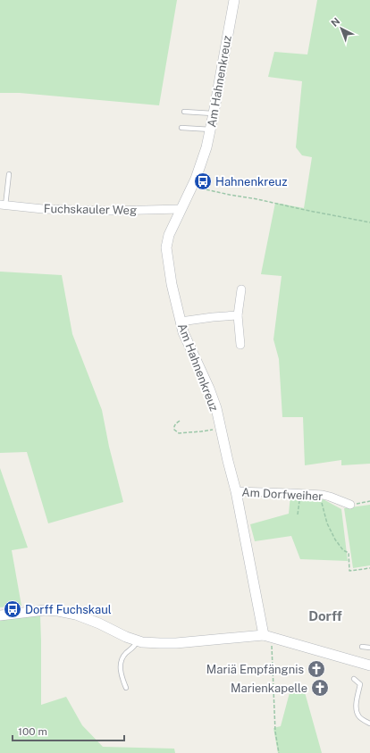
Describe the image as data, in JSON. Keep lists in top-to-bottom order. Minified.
{"streets":{"street":["Am Hahnenkreuz","Fuchskauler Weg","Am Dorfweiher"]},"crossings":[["Am Hahnenkreuz","Fuchskauler Weg"],["Am Hahnenkreuz","Am Dorfweiher"]],"districts":["Dorff"],"places":{"bus stop":["Hahnenkreuz","Dorff Fuchskaul"],"church":["Mariä Empfängnis","Marienkapelle"]},"scale_bar":"100 m","north":"top left"}
